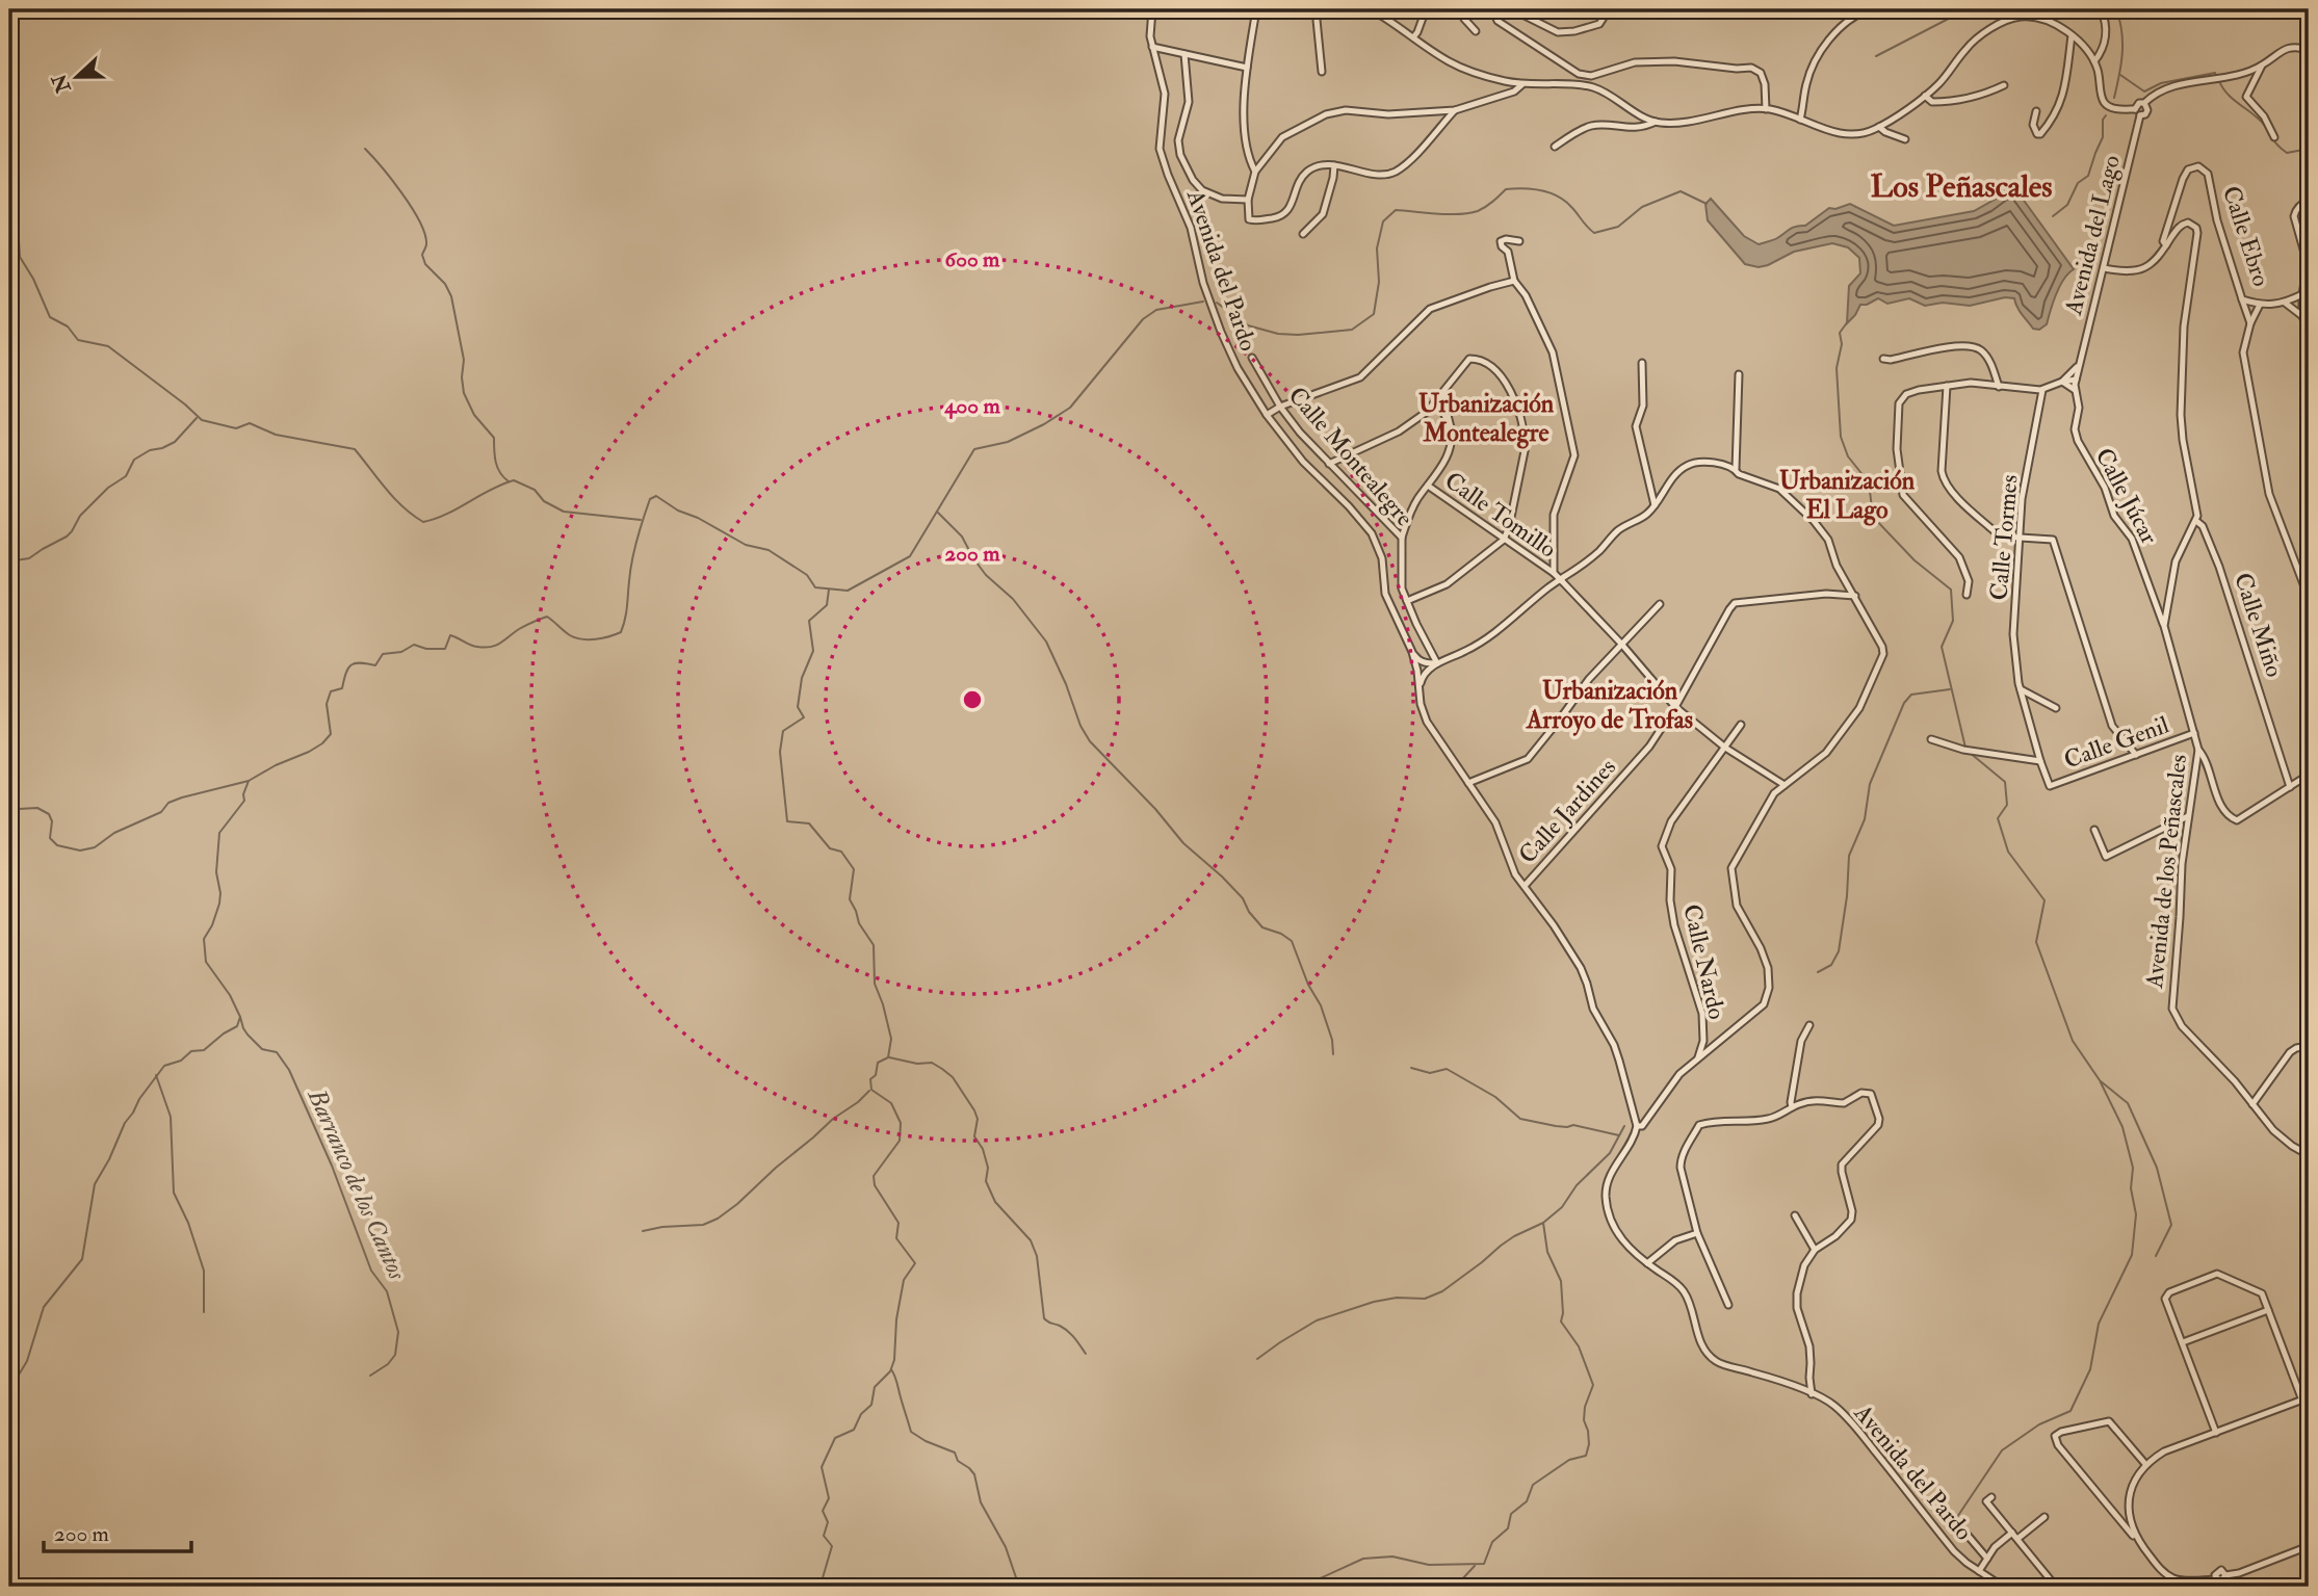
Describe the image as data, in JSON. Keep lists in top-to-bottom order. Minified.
{"streets":{"street":["Avenida del Lago","Calle Ebro","Avenida del Pardo","Calle Montealegre","Calle Júcar","Calle Tomillo","Calle Tormes","Calle Miño","Calle Genil","Calle Jardines","Avenida de los Peñascales","Calle Nardo"]},"crossings":[["Avenida del Lago","Calle Júcar"],["Avenida del Lago","Calle Tormes"],["Avenida del Pardo","Calle Jardines"],["Calle Júcar","Avenida de los Peñascales"],["Calle Tomillo","Calle Jardines"],["Calle Tomillo","Calle Nardo"],["Calle Tormes","Calle Genil"],["Calle Miño","Avenida de los Peñascales"],["Calle Genil","Avenida de los Peñascales"],["Calle Jardines","Calle Nardo"]],"districts":["Los Peñascales","Urbanización Montealegre","Urbanización El Lago","Urbanización Arroyo de Trofas"],"water":["Barranco de los Cantos"],"scale_bar":"200 m","north":"left","rings":["600 m","400 m","200 m"]}
